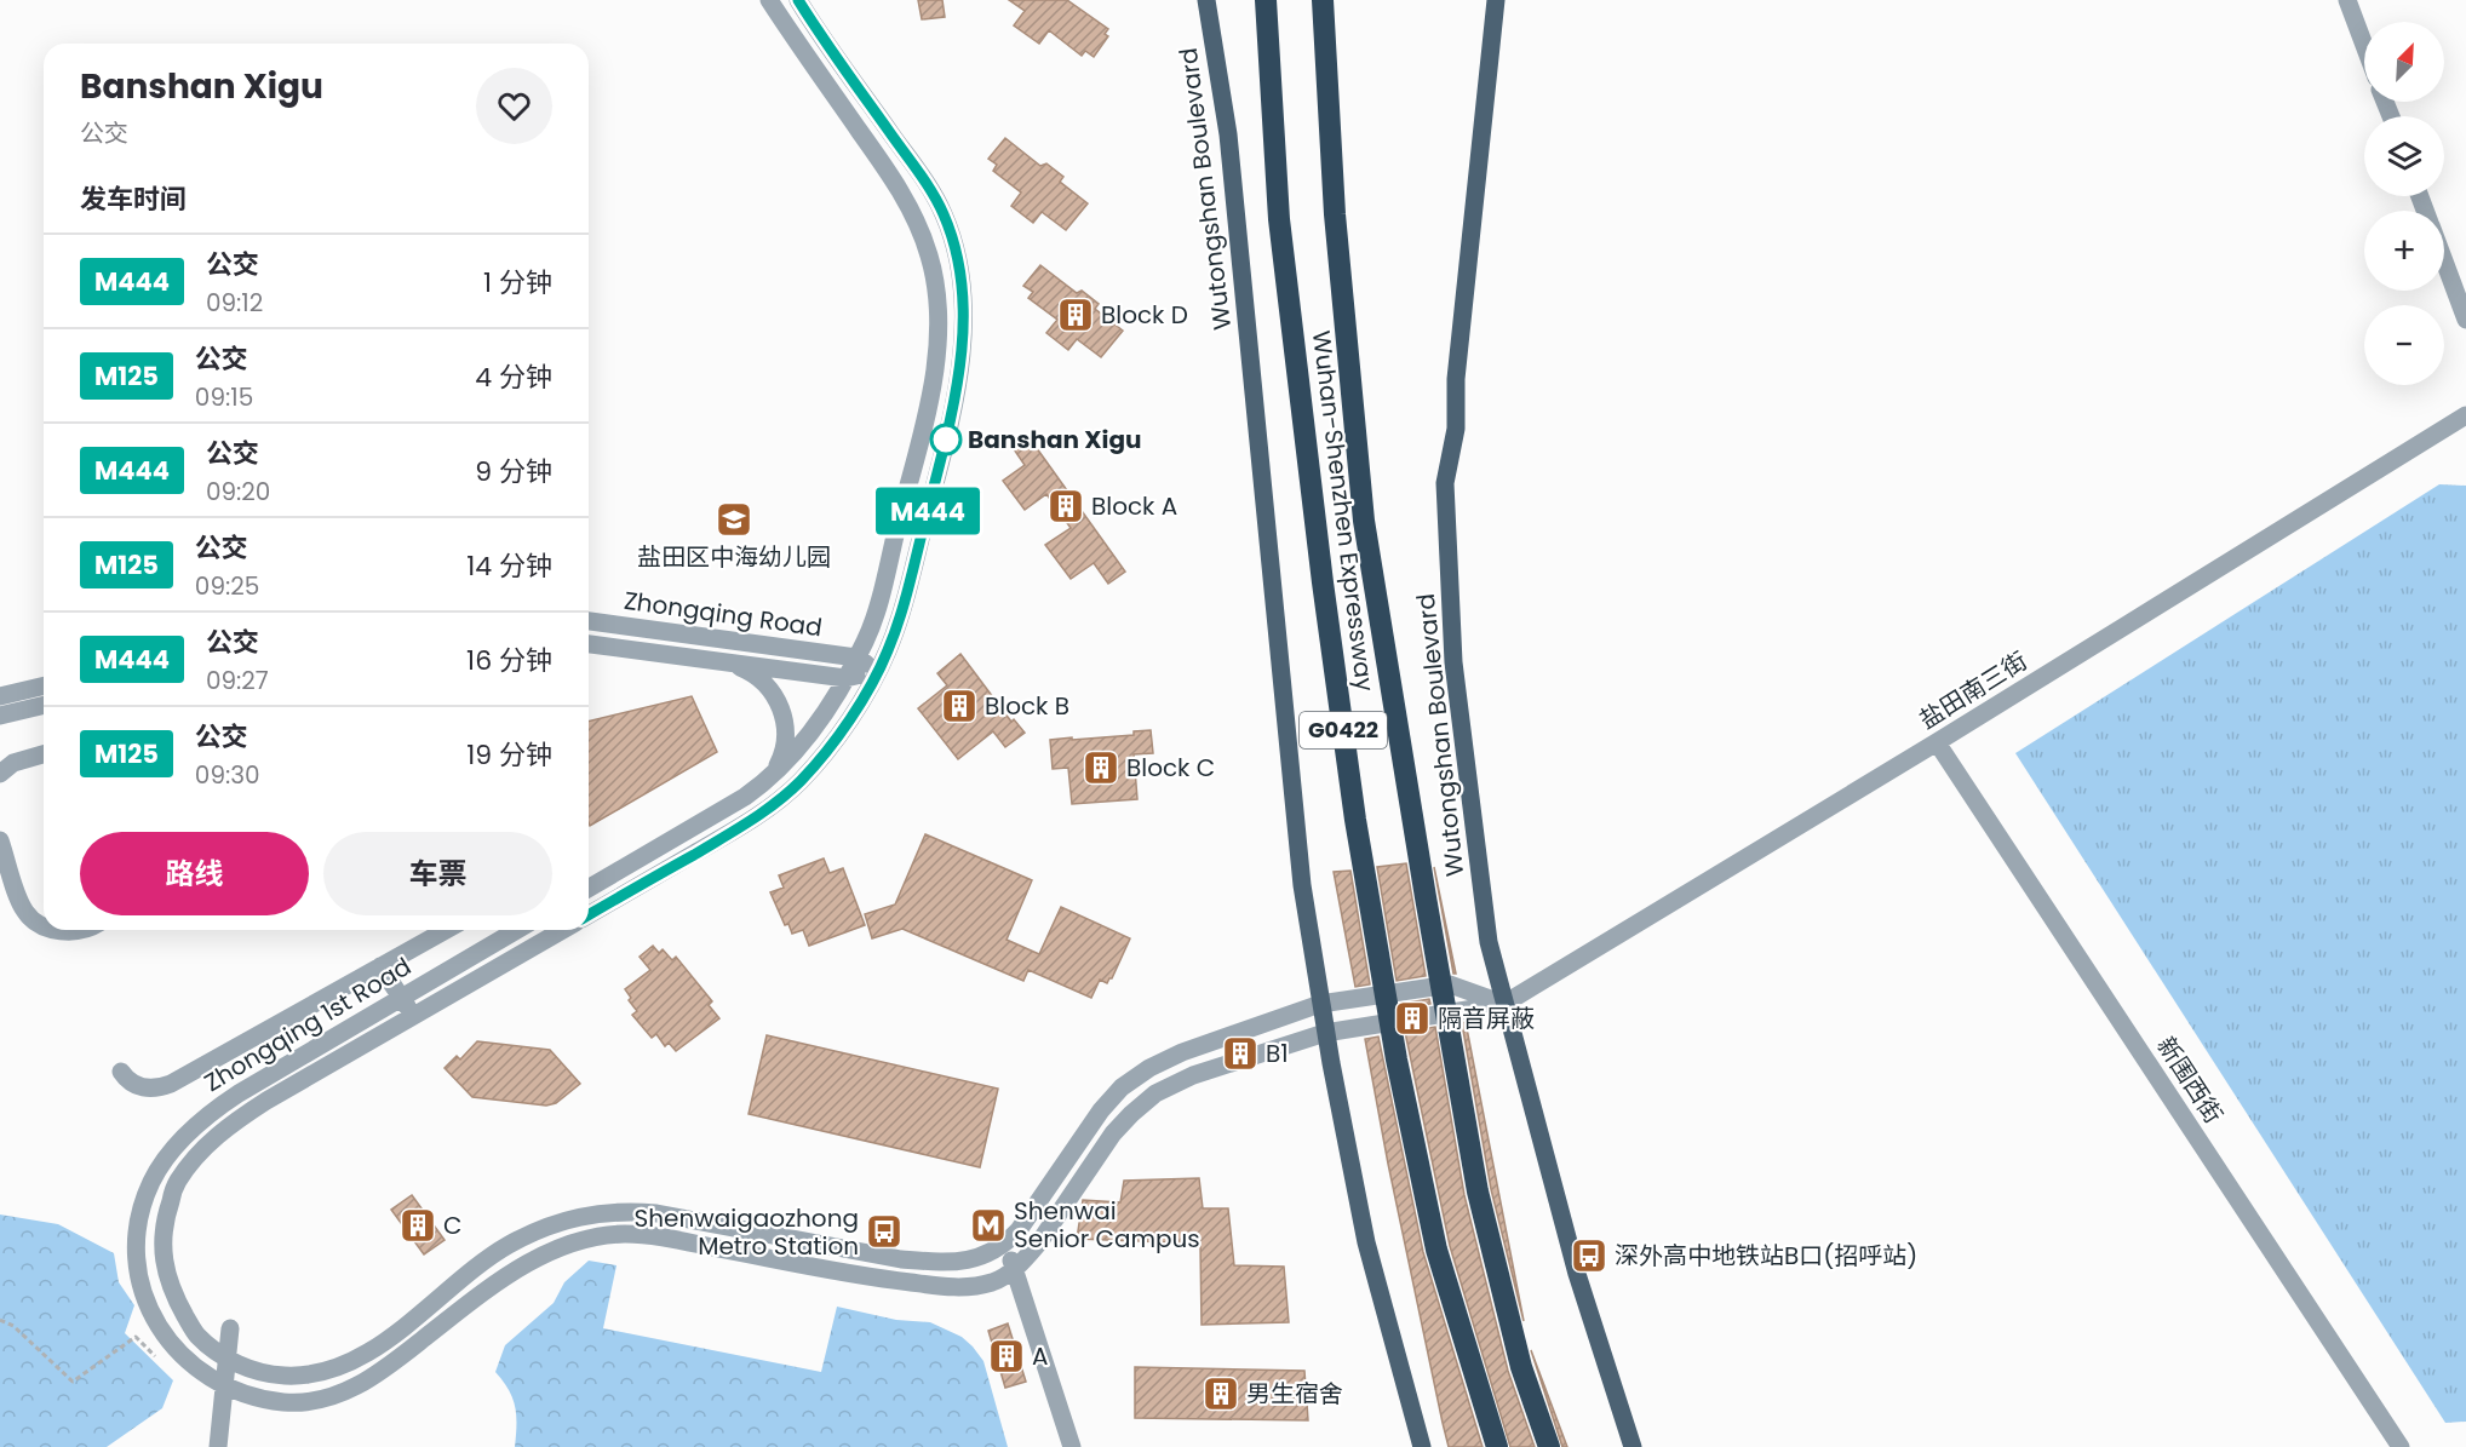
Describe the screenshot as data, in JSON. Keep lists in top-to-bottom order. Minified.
{"streets":{"highway":["Wuhan-Shenzhen Expressway","G0422"],"main road":["Wutongshan Boulevard"],"street":["Zhongqing Road","盐田南三街","Zhongqing 1st Road","新围西街"]},"crossings":[["Wutongshan Boulevard","盐田南三街"],["Wutongshan Boulevard","Zhongqing 1st Road"],["盐田南三街","Zhongqing 1st Road"],["盐田南三街","新围西街"]],"places":{"building":["Block D","Block A","Block B","Block C","隔音屏蔽","B1","C","A","男生宿舍"],"other":["Banshan Xigu"],"school or university":["盐田区中海幼儿园"],"metro station":["Shenwai Senior Campus"],"bus stop":["Shenwaigaozhong Metro Station","深外高中地铁站B口(招呼站)"]},"lines":["bus line M444"],"north":"top right","page":{"on_map":"M444","map_buttons":["+","−"],"heading":[["Banshan Xigu","公交"],"发车时间"],"list":[{"mark":"M444","name":"公交","note":"09:12","value":"1 分钟"},{"mark":"M125","name":"公交","note":"09:15","value":"4 分钟"},{"mark":"M444","name":"公交","note":"09:20","value":"9 分钟"},{"mark":"M125","name":"公交","note":"09:25","value":"14 分钟"},{"mark":"M444","name":"公交","note":"09:27","value":"16 分钟"},{"mark":"M125","name":"公交","note":"09:30","value":"19 分钟"}],"buttons":["路线","车票"]}}
